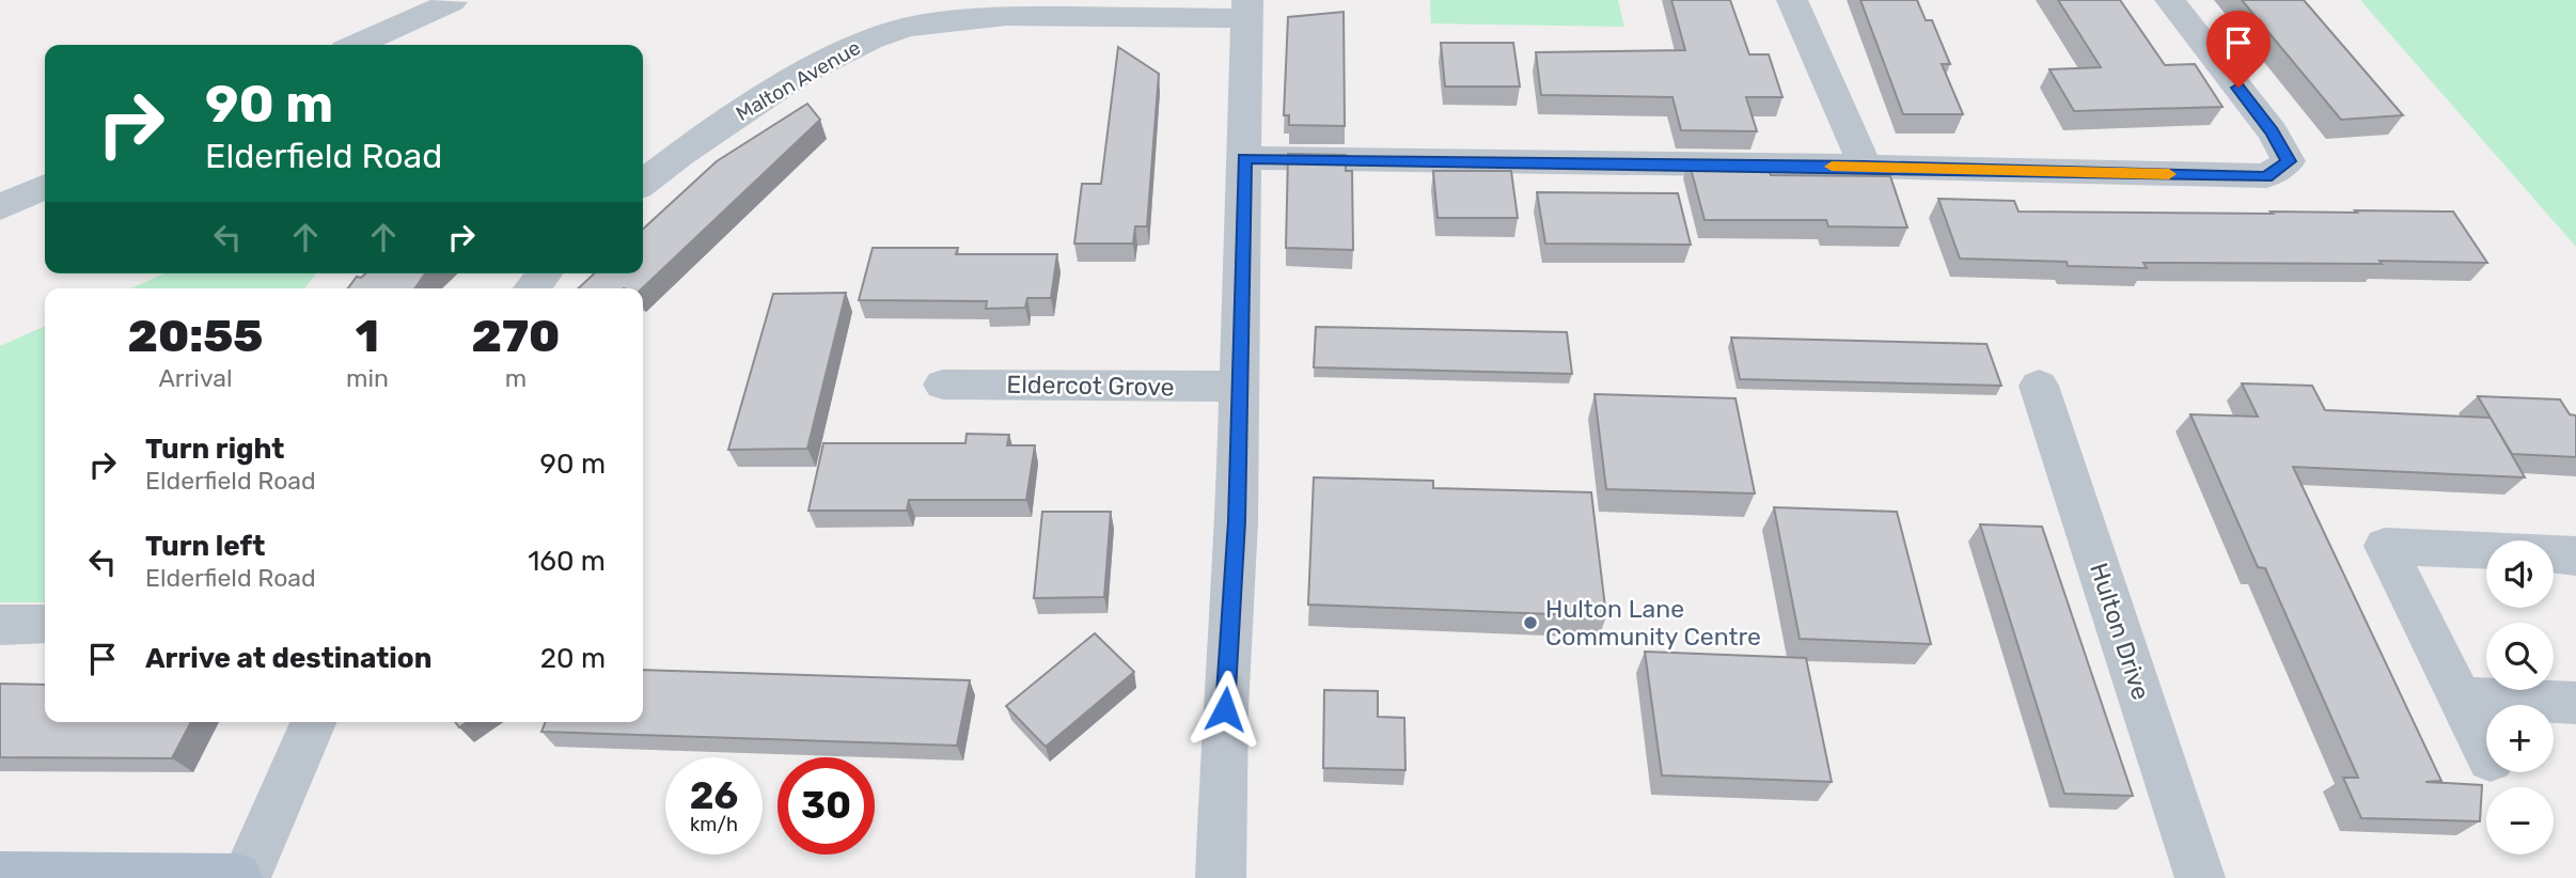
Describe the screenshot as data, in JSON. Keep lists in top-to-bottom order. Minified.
{"streets":{"street":["Malton Avenue","Eldercot Grove","Hulton Drive"]},"places":["Hulton Lane Community Centre"],"page":{"turn":["90 m","Elderfield Road"],"eta":["20:55","Arrival","1","min","270","m"],"list":[{"name":"Turn right","note":"Elderfield Road","value":"90 m"},{"name":"Turn left","note":"Elderfield Road","value":"160 m"},{"name":"Arrive at destination","value":"20 m"}],"map_buttons":["+","−"],"speed":"26 km/h","limit":"30"}}
